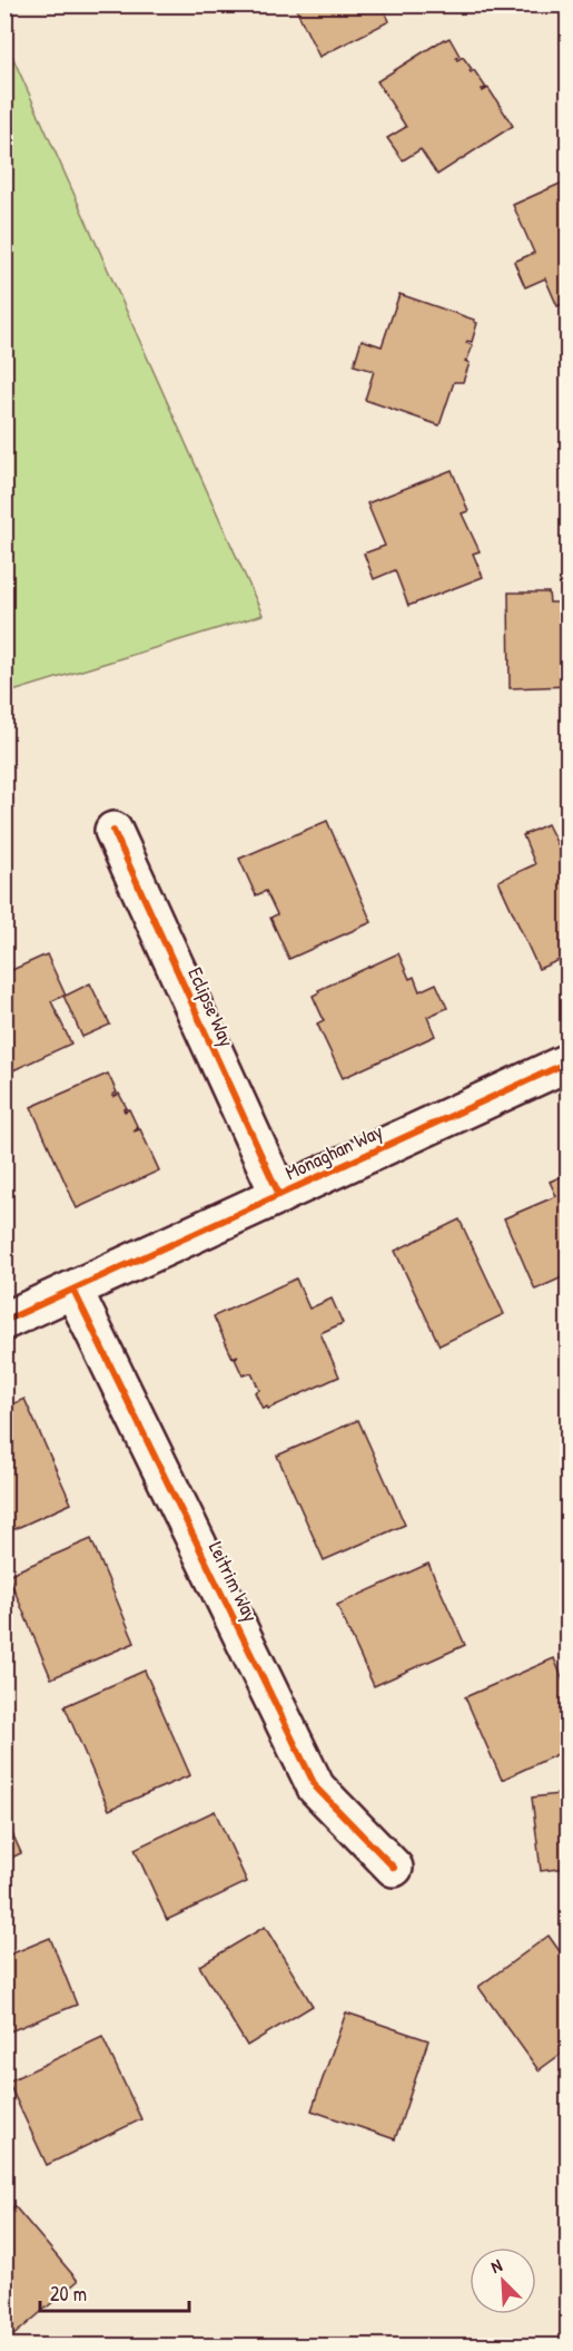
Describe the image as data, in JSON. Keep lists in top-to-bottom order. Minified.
{"streets":{"street":["Eclipse Way","Monaghan Way","Leitrim Way"]},"crossings":[["Eclipse Way","Monaghan Way"],["Monaghan Way","Leitrim Way"]],"scale_bar":"20 m","north":"top left"}
